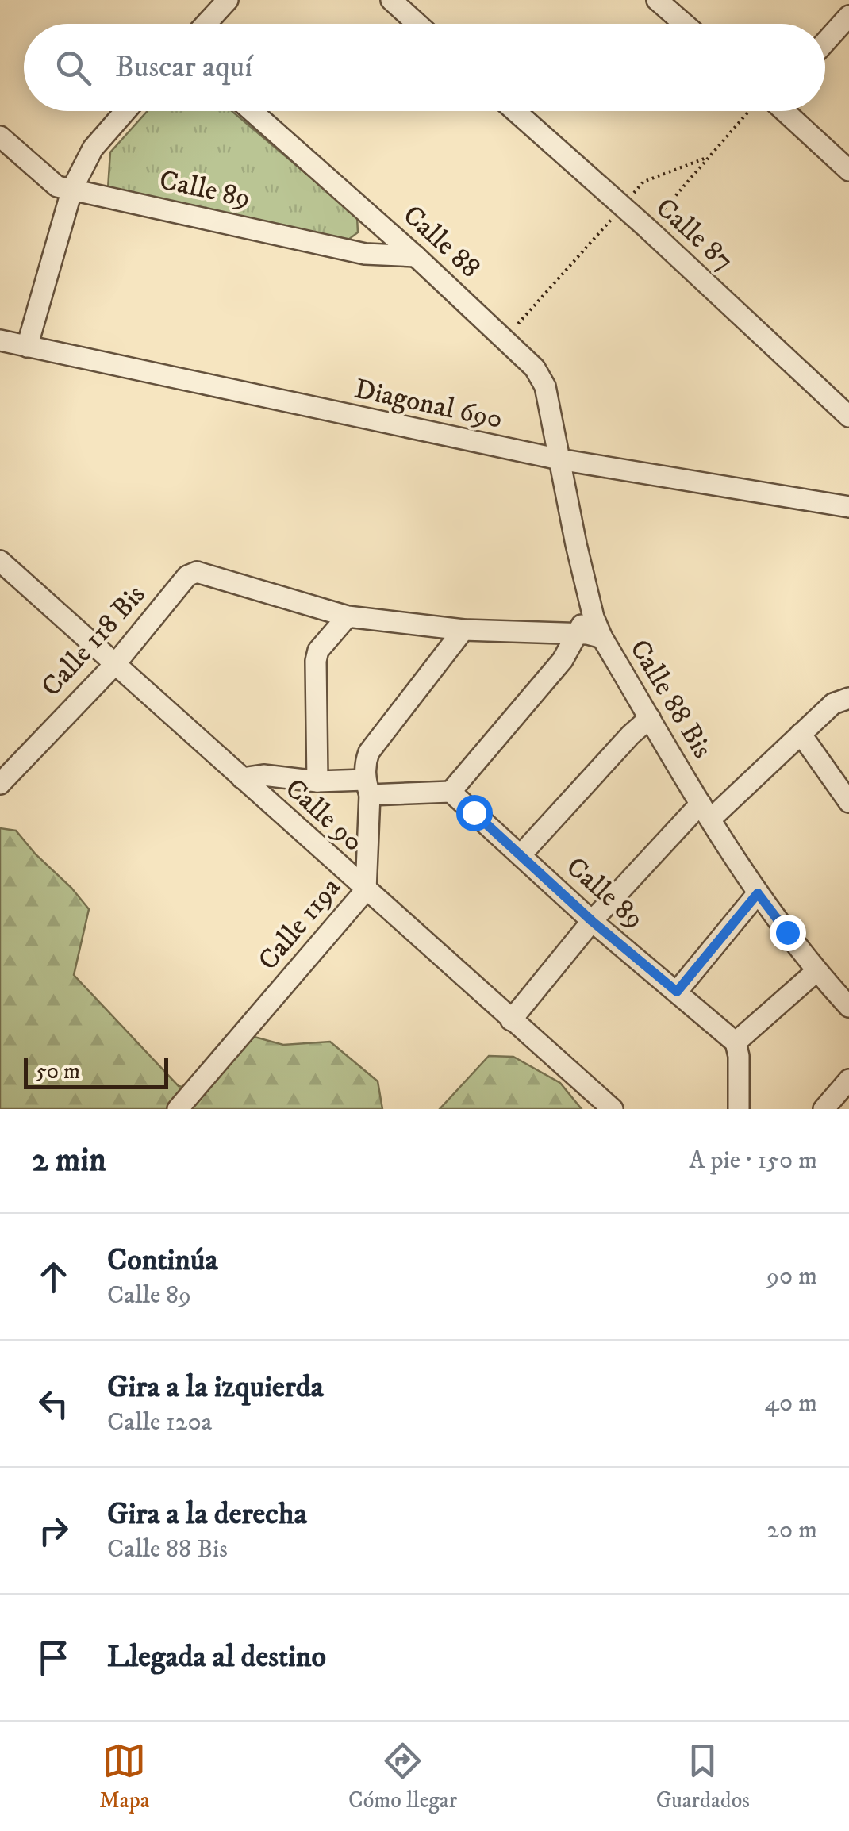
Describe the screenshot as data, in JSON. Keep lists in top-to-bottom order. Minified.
{"streets":{"street":["Calle 89","Calle 87","Calle 88","Diagonal 690","Calle 118 Bis","Calle 88 Bis","Calle 90","Calle 119a"]},"crossings":[["Calle 89","Calle 88"],["Calle 88","Diagonal 690"],["Calle 88","Calle 88 Bis"],["Calle 118 Bis","Calle 88 Bis"],["Calle 118 Bis","Calle 90"],["Calle 88 Bis","Calle 119a"],["Calle 90","Calle 119a"]],"scale_bar":"50 m","page":{"search":"Buscar aquí","scale":"50 m","heading":["2 min","A pie · 150 m"],"list":[["Continúa","Calle 89","90 m"],["Gira a la izquierda","Calle 120a","40 m"],["Gira a la derecha","Calle 88 Bis","20 m"],"Llegada al destino"],"nav":["Mapa","Cómo llegar","Guardados"]}}
